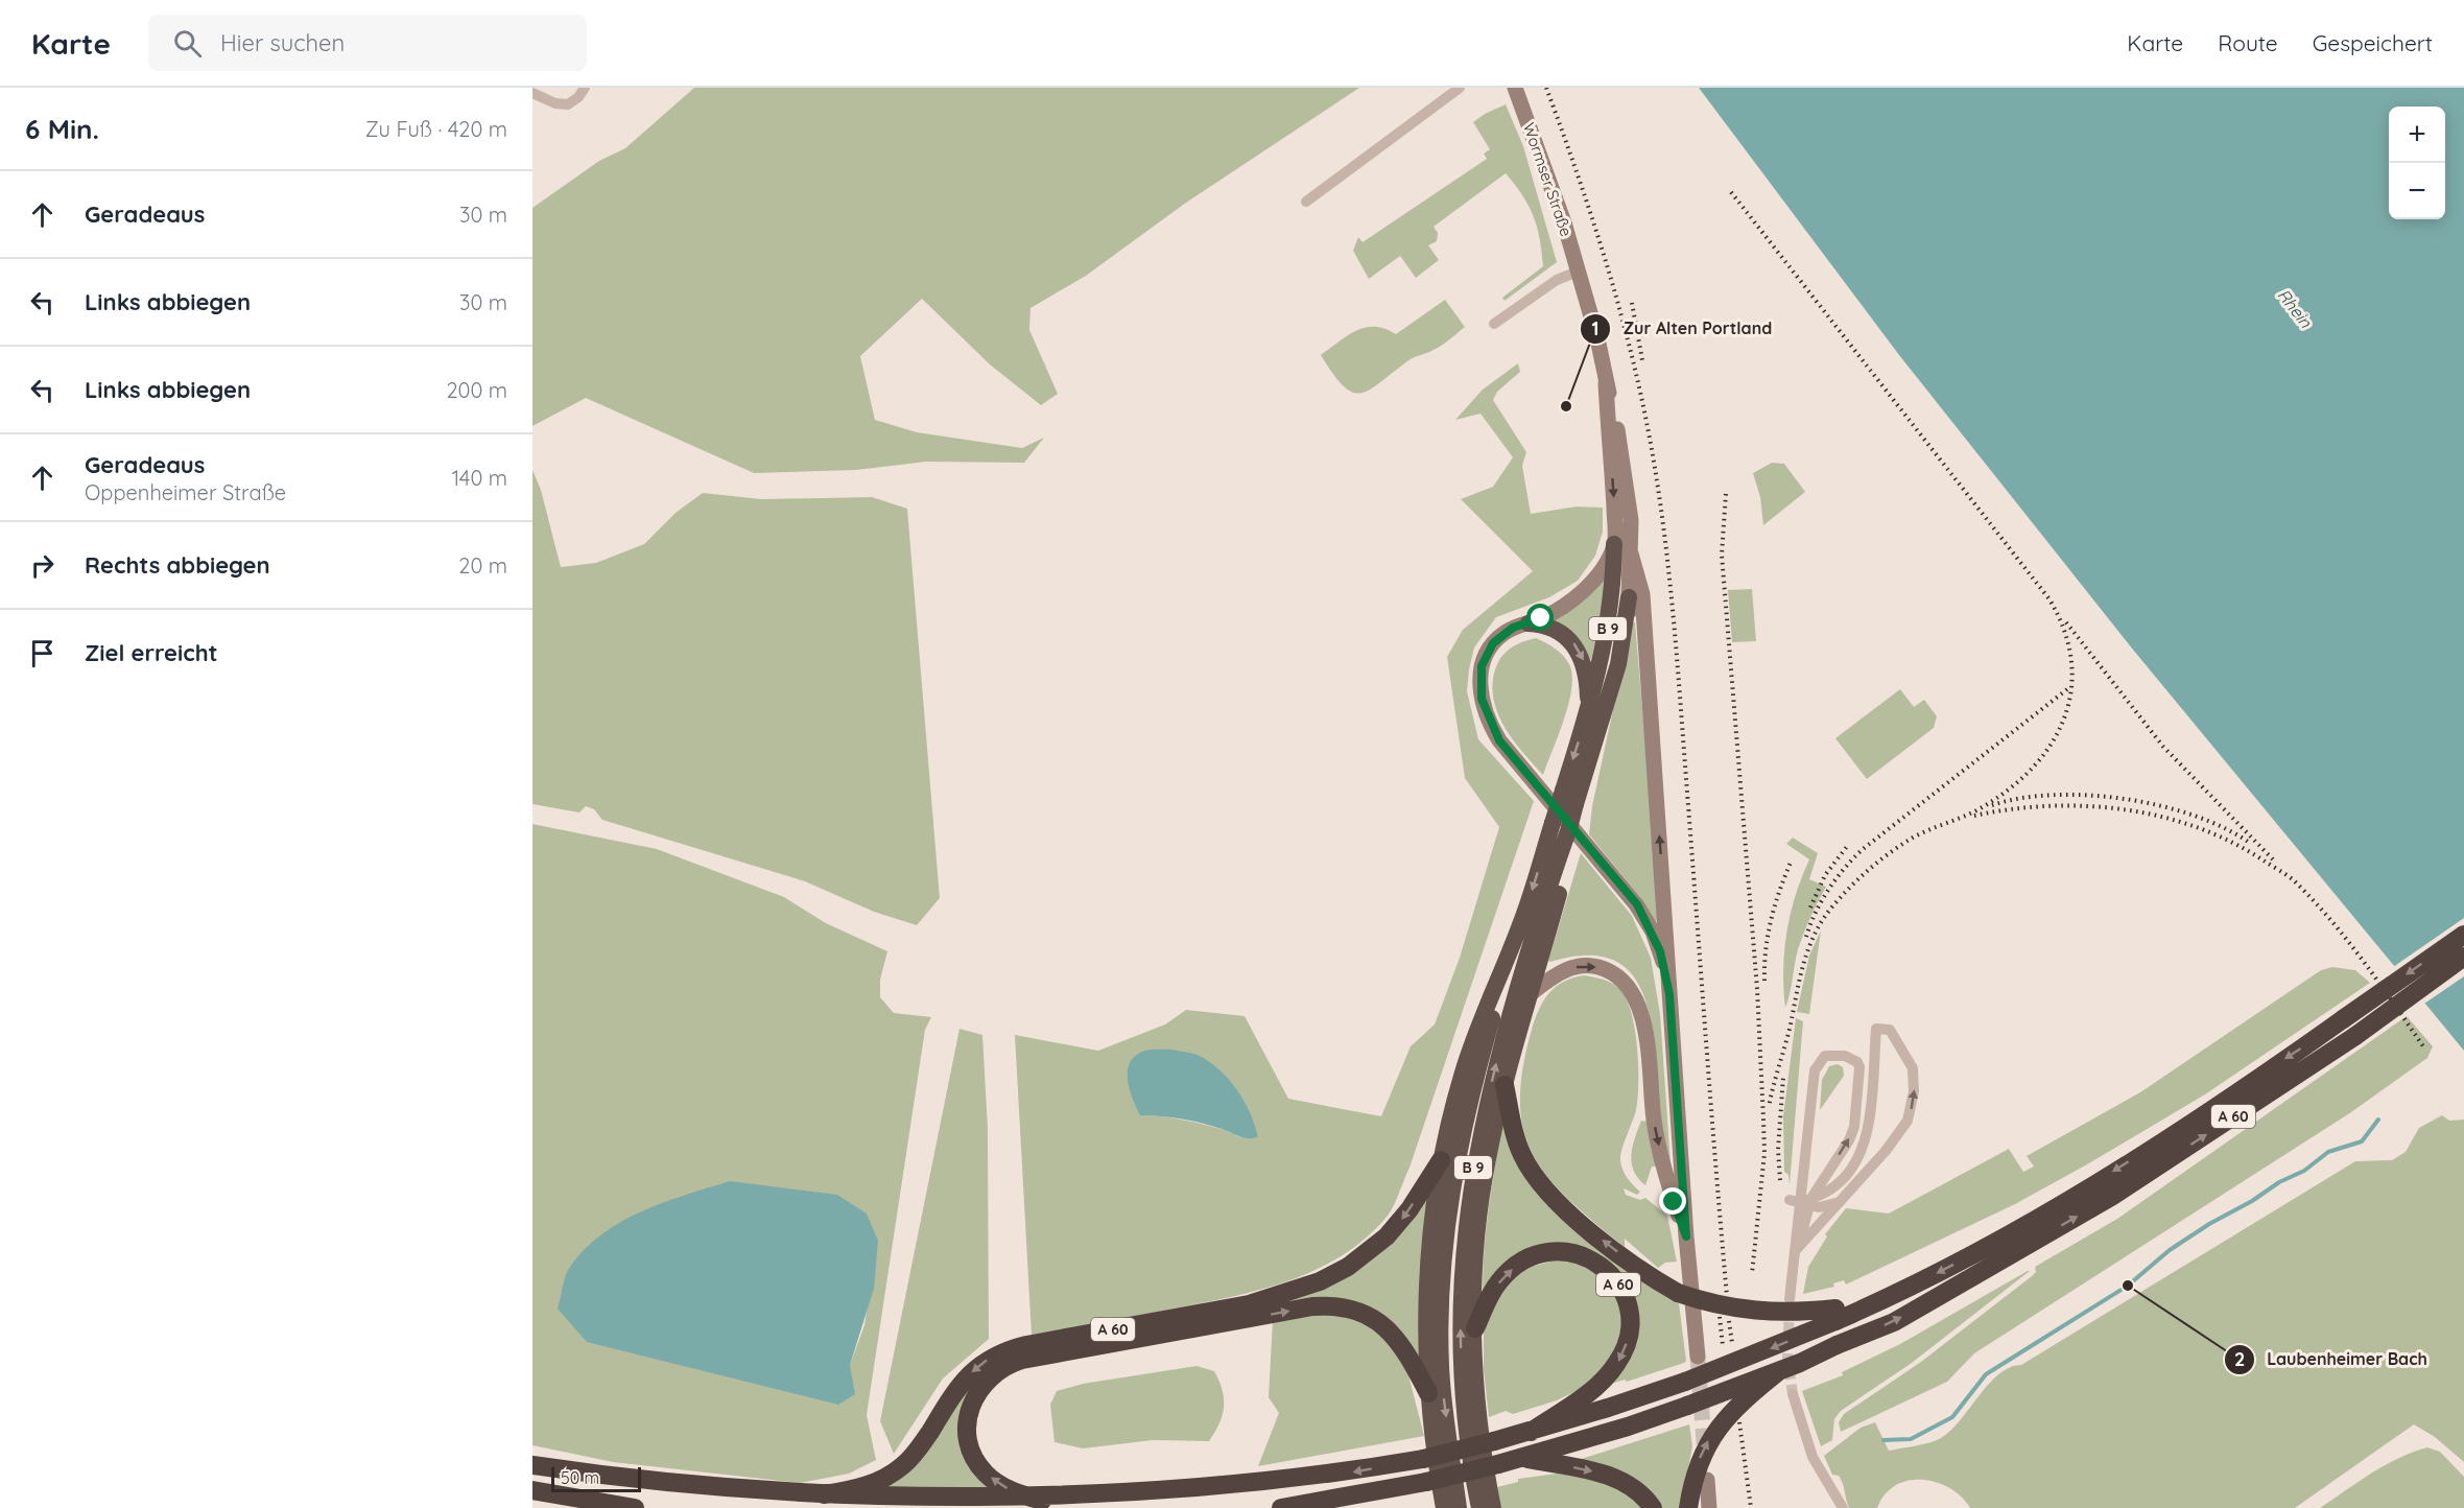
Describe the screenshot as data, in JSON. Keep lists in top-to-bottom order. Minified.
{"streets":{"highway":["B 9","A 60"],"main road":["Wormser Straße"]},"water":["Rhein"],"places":["Zur Alten Portland","Laubenheimer Bach"],"scale_bar":"50 m","page":{"header":"Karte","search":"Hier suchen","nav":["Karte","Route","Gespeichert"],"heading":["6 Min.","Zu Fuß · 420 m"],"map_buttons":["+","−"],"list":[["Geradeaus","30 m"],["Links abbiegen","30 m"],["Links abbiegen","200 m"],["Geradeaus","Oppenheimer Straße","140 m"],["Rechts abbiegen","20 m"],"Ziel erreicht"],"scale":"50 m"}}
